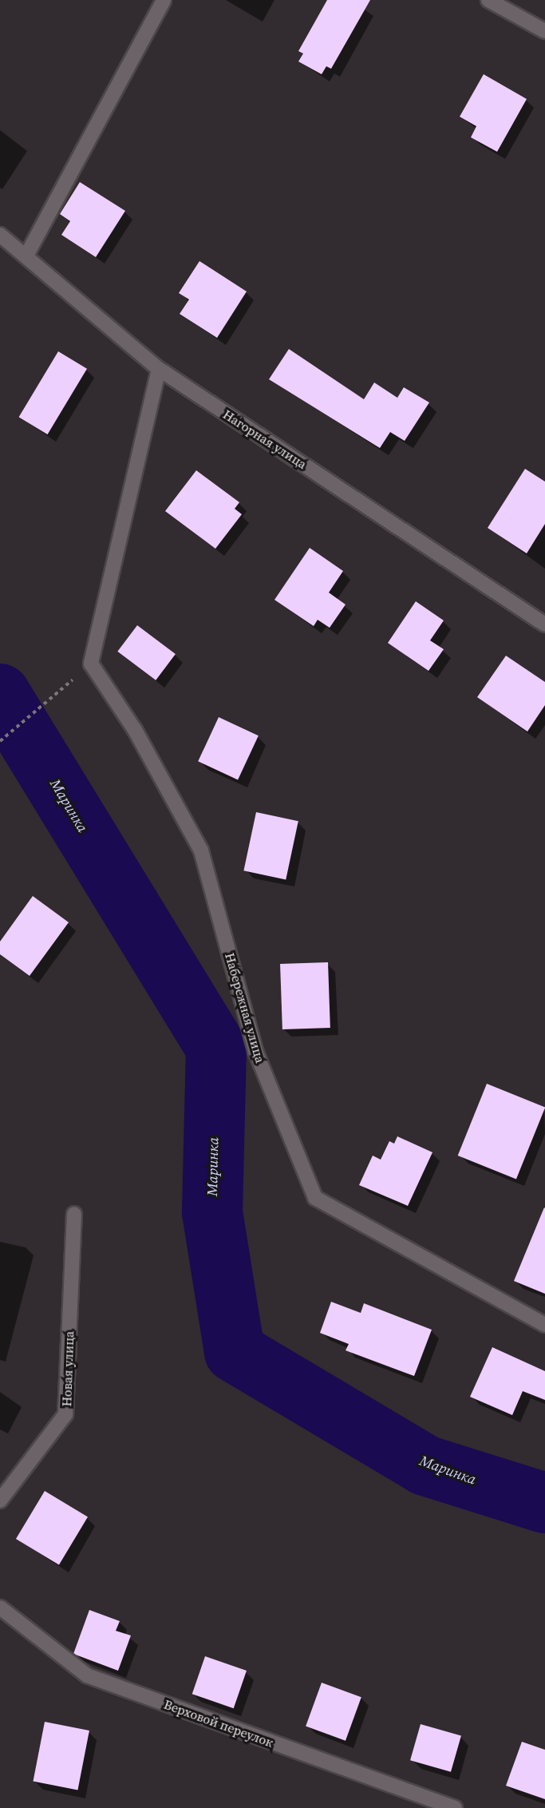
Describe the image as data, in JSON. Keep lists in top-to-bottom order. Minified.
{"streets":{"street":["Нагорная улица","Набережная улица","Новая улица","Верховой переулок"]},"water":["Маринка"]}
